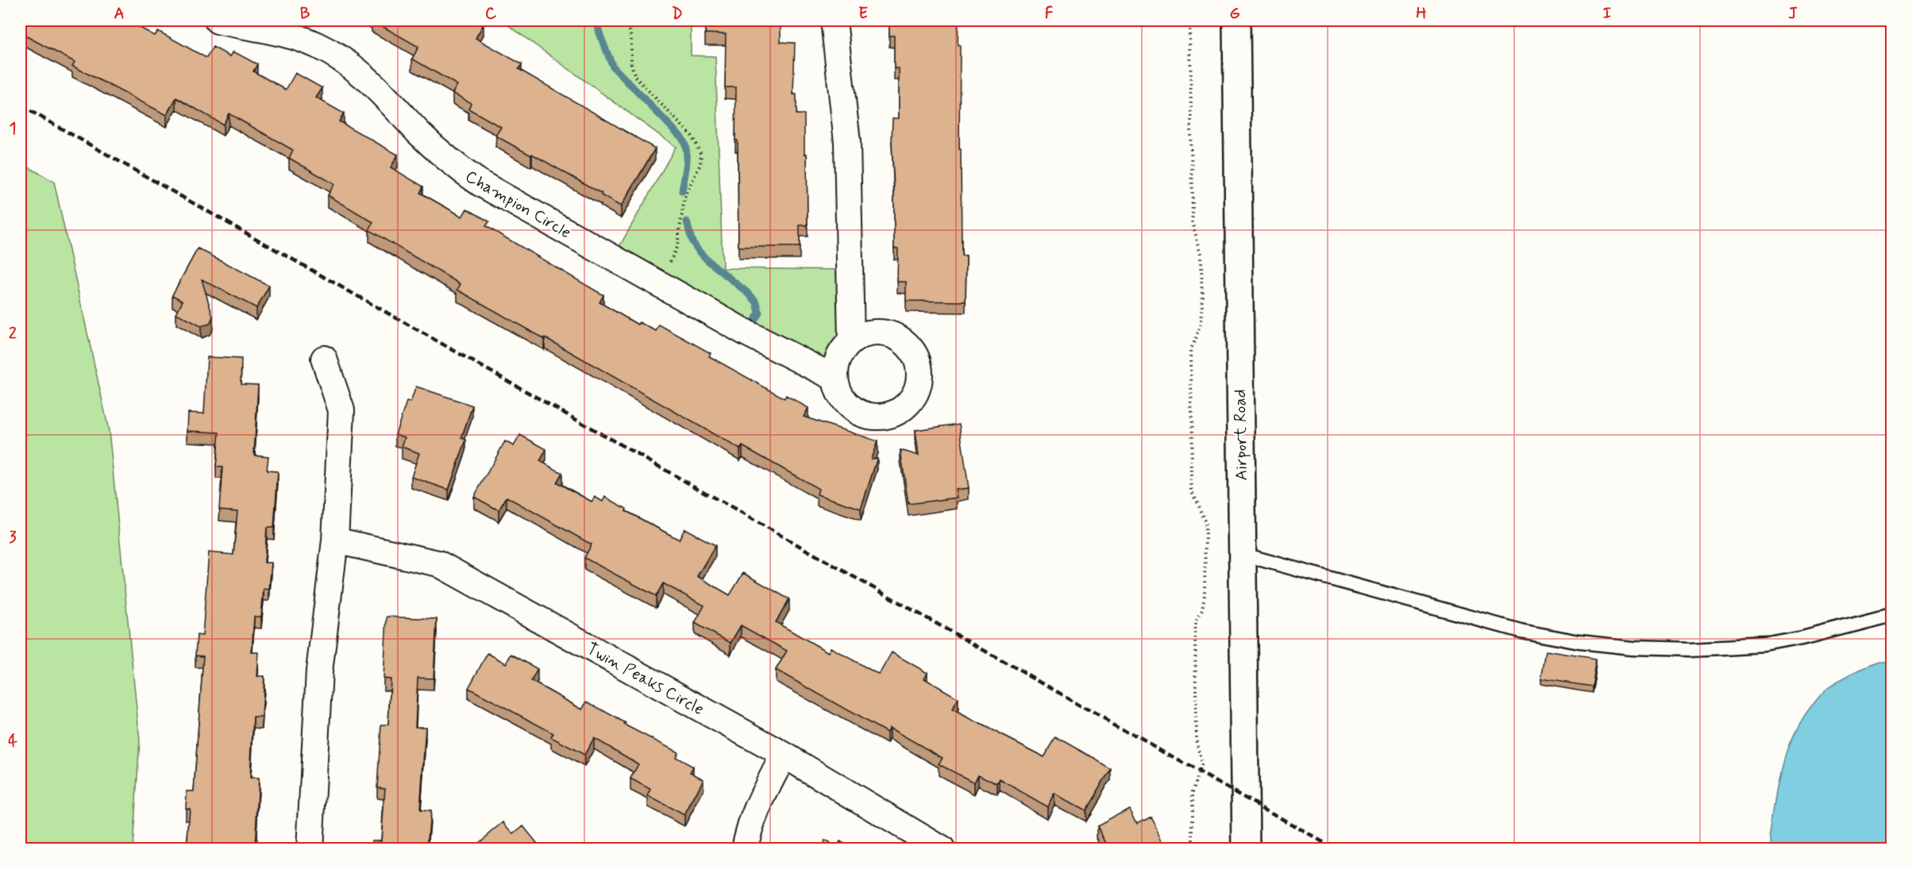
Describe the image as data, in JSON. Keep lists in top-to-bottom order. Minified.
{"streets":{"main road":["Airport Road"],"street":["Champion Circle","Twin Peaks Circle"]},"grid":{"columns":["A","B","C","D","E","F","G","H","I","J"],"rows":["1","2","3","4"]}}
